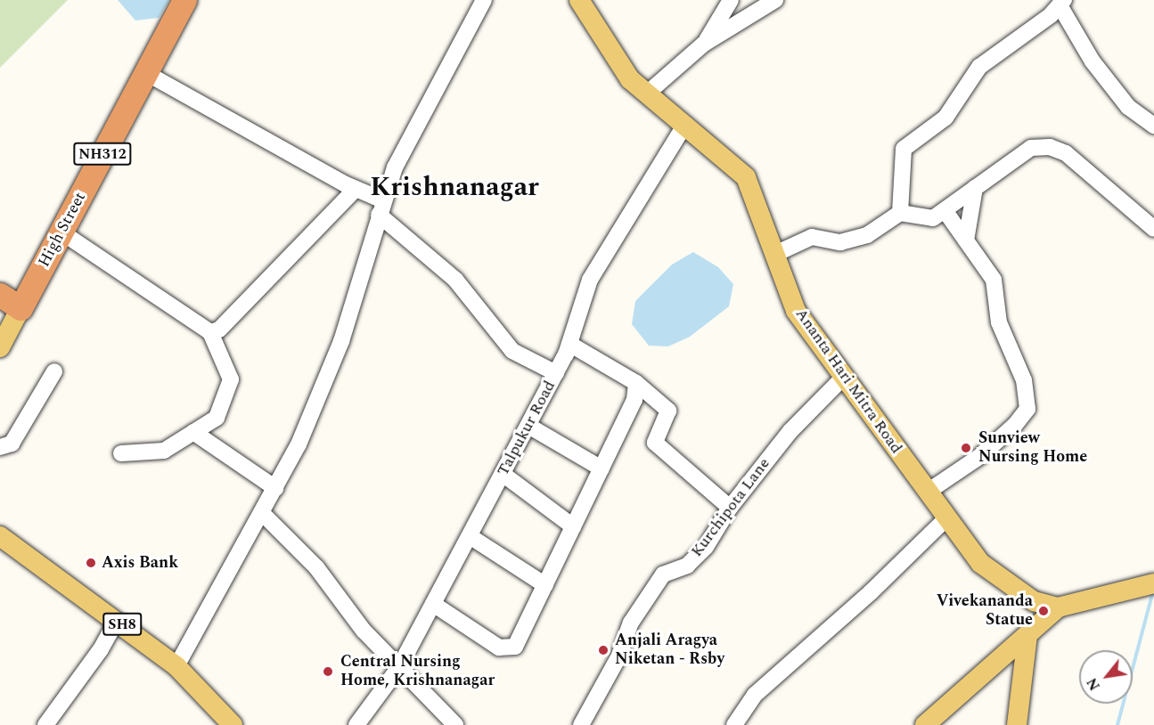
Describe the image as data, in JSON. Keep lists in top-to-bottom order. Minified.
{"streets":{"highway":["NH312","High Street"],"main road":["Ananta Hari Mitra Road","SH8"],"street":["Talpukur Road","Kurchipota Lane"]},"crossings":[["Ananta Hari Mitra Road","Talpukur Road"],["Ananta Hari Mitra Road","Kurchipota Lane"]],"districts":["Krishnanagar"],"places":["Sunview Nursing Home","Axis Bank","Vivekananda Statue","Anjali Aragya Niketan - Rsby","Central Nursing Home, Krishnanagar"],"north":"bottom left"}
